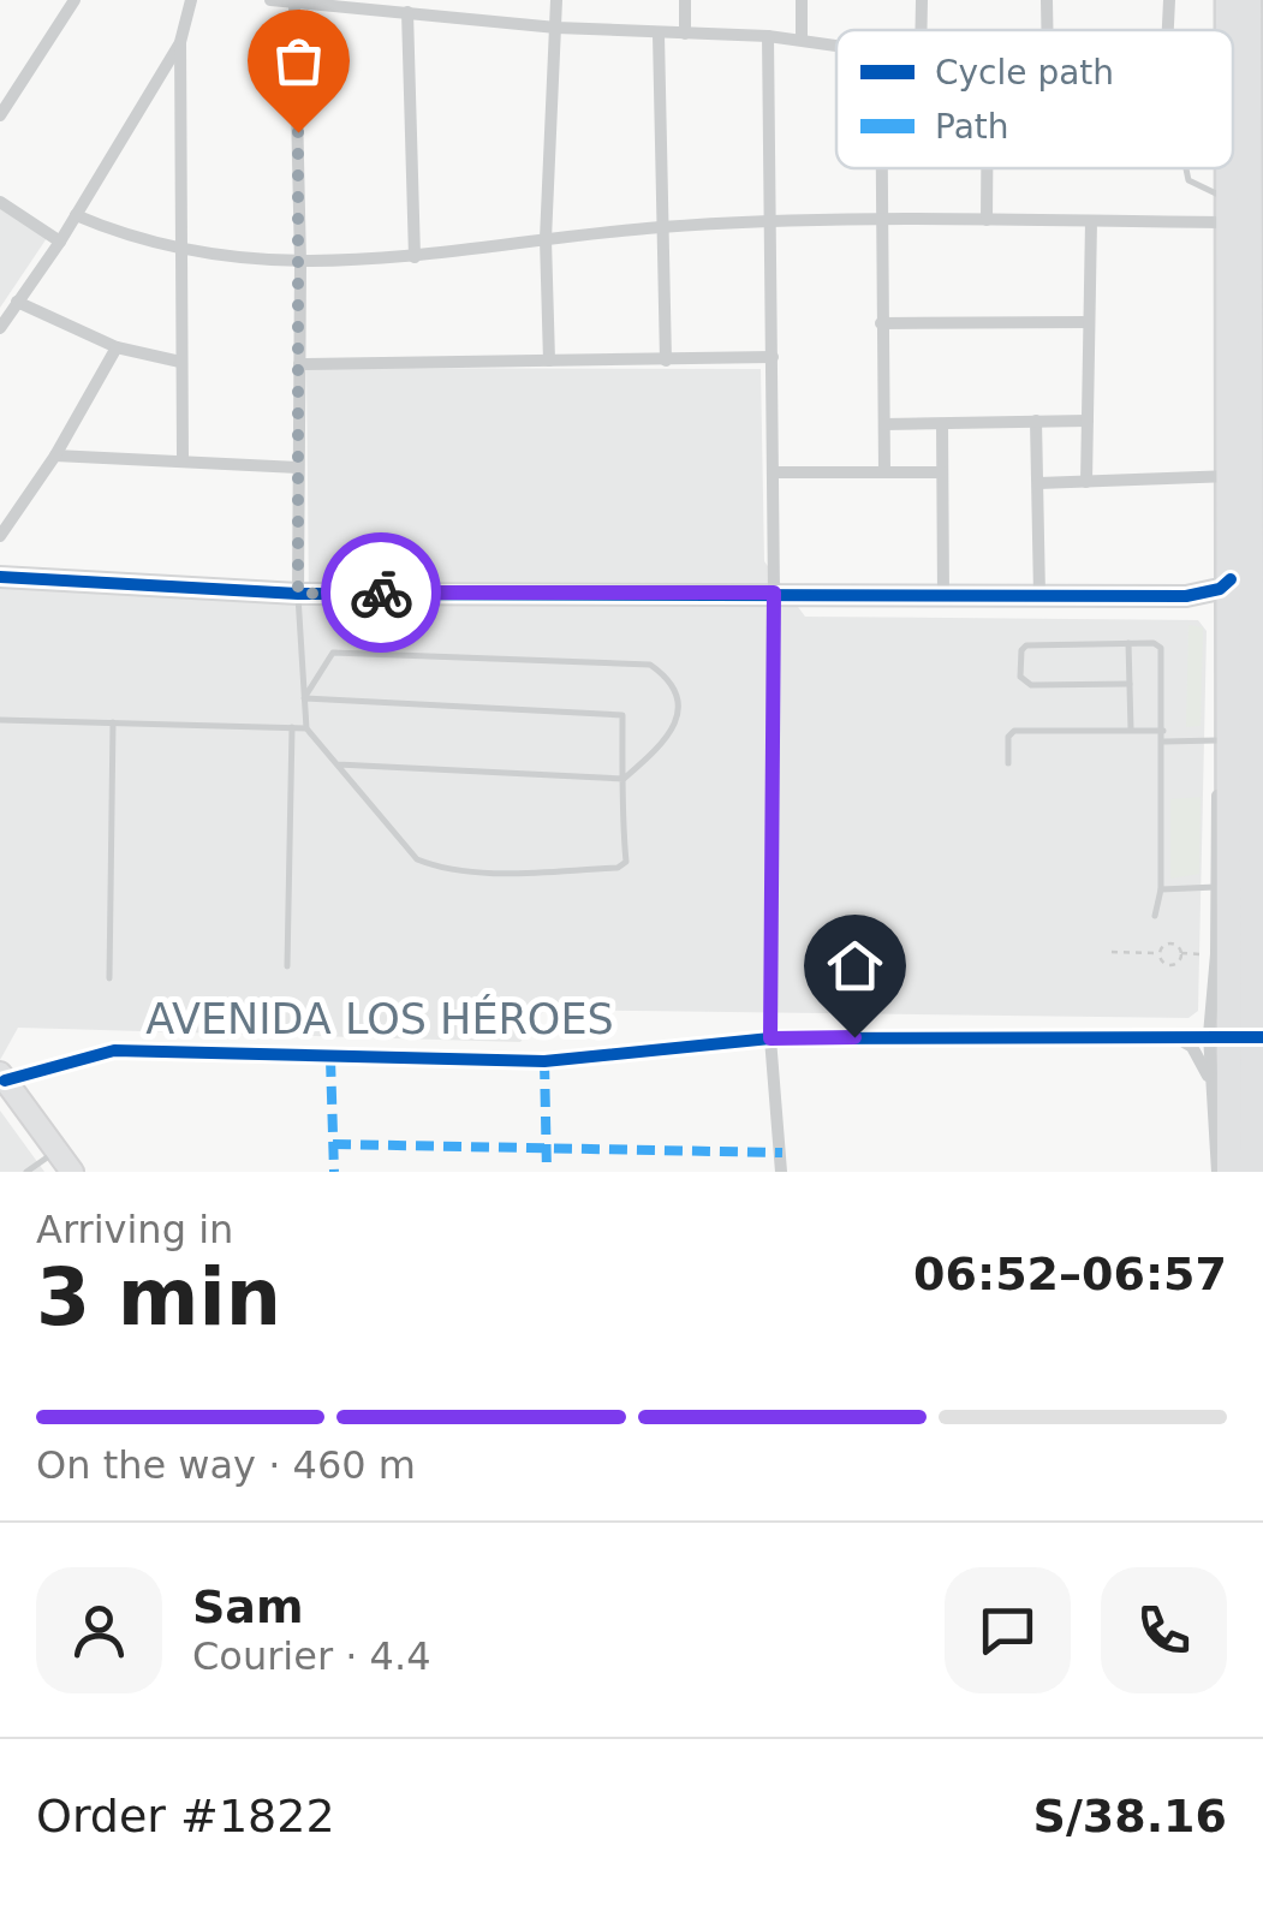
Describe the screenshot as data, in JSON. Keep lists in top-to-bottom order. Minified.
{"streets":{"street":["AVENIDA LOS HÉROES"]},"legend":["Cycle path","Path"],"page":{"heading":["3 min","Arriving in","06:52–06:57"],"panel":["Sam","Courier · 4.4","Order #1822","S/38.16"],"bar":"On the way · 460 m"}}
